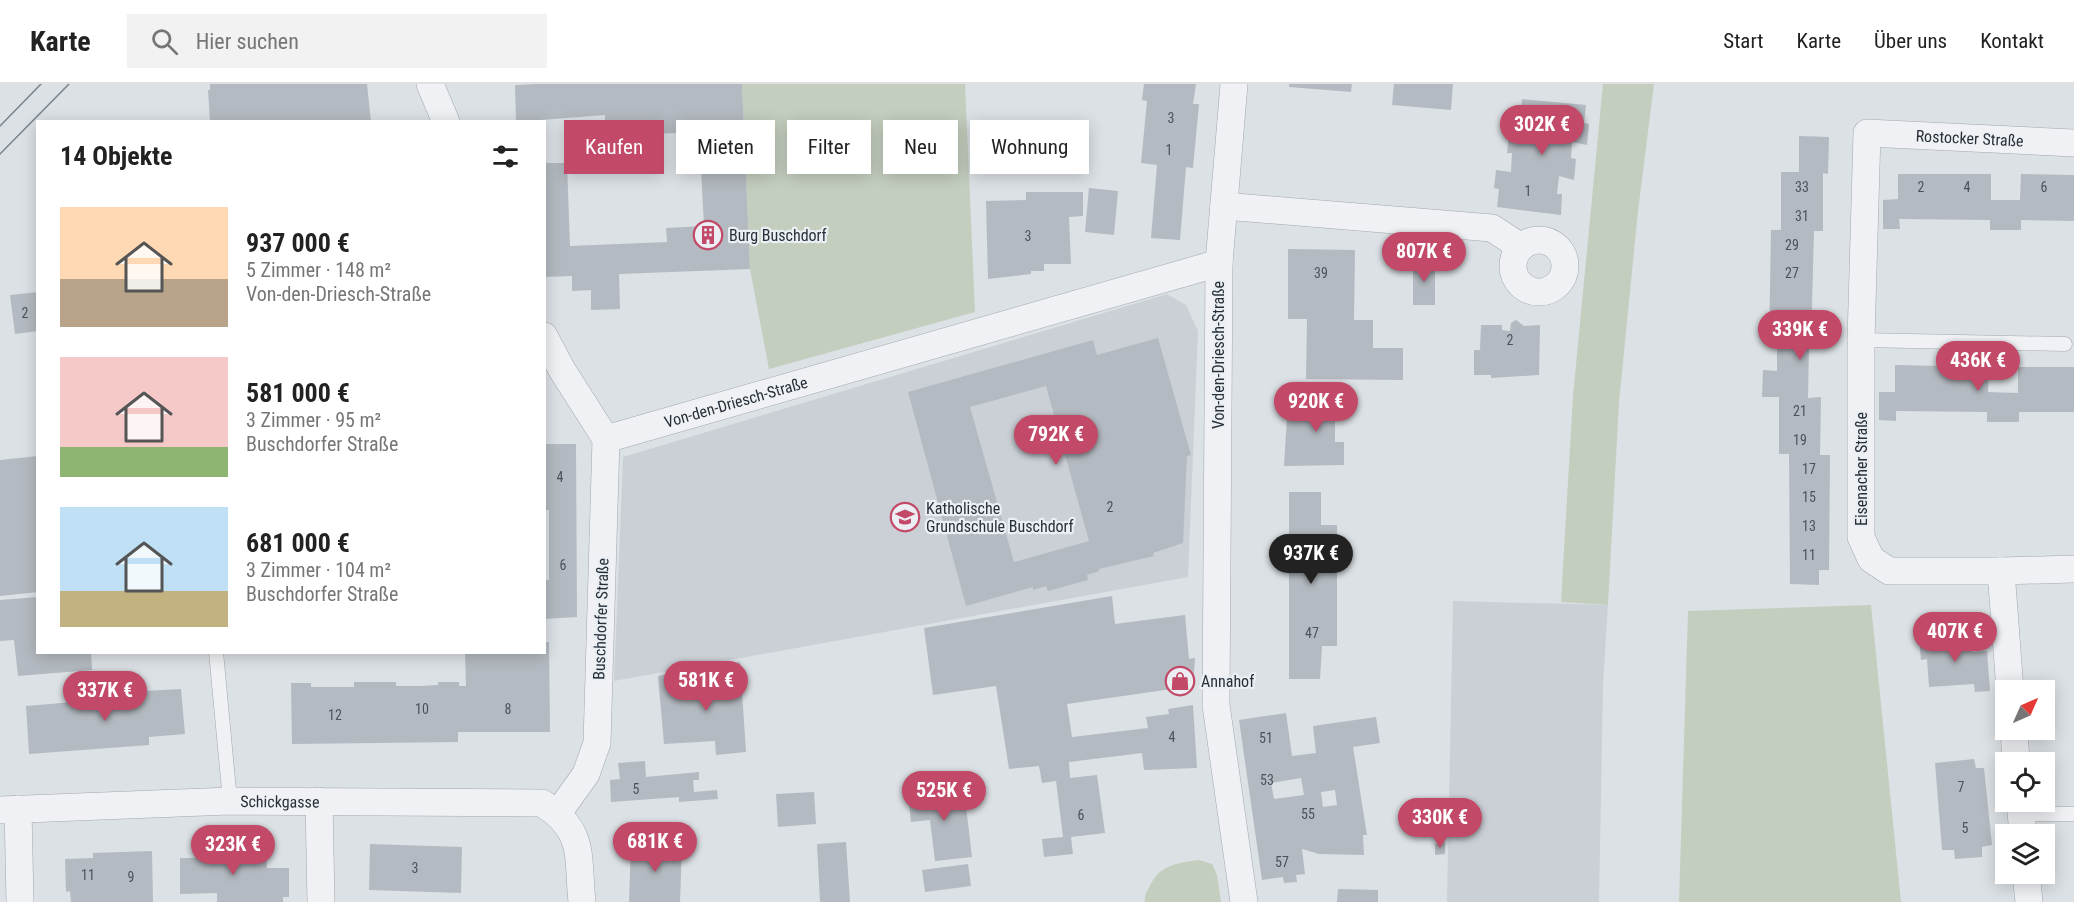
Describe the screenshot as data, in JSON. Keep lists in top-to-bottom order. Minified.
{"streets":{"street":["Rostocker Straße","Von-den-Driesch-Straße","Eisenacher Straße","Buschdorfer Straße","Schickgasse"]},"crossings":[["Rostocker Straße","Eisenacher Straße"],["Von-den-Driesch-Straße","Buschdorfer Straße"],["Buschdorfer Straße","Schickgasse"]],"places":{"building":["Burg Buschdorf"],"school or university":["Katholische Grundschule Buschdorf"],"shop":["Annahof"]},"house_numbers":["3","1","33","2","4","6","1","31","3","29","39","27","2","2","21","19","17","4","15","2","13","11","6","47","10","8","12","4","51","53","7","5","55","6","5","57","3","11","9"],"north":"top right","page":{"header":"Karte","search":"Hier suchen","nav":["Start","Karte","Über uns","Kontakt"],"price":["302K €","807K €","339K €","436K €","920K €","792K €","937K €","407K €","581K €","337K €","525K €","330K €","681K €","323K €"],"chip":["Kaufen","Mieten","Filter","Neu","Wohnung"],"heading":"14 Objekte","list":[{"name":"937 000 €","note":"5 Zimmer · 148 m² · Von-den-Driesch-Straße"},{"name":"581 000 €","note":"3 Zimmer · 95 m² · Buschdorfer Straße"},{"name":"681 000 €","note":"3 Zimmer · 104 m² · Buschdorfer Straße"}]}}
